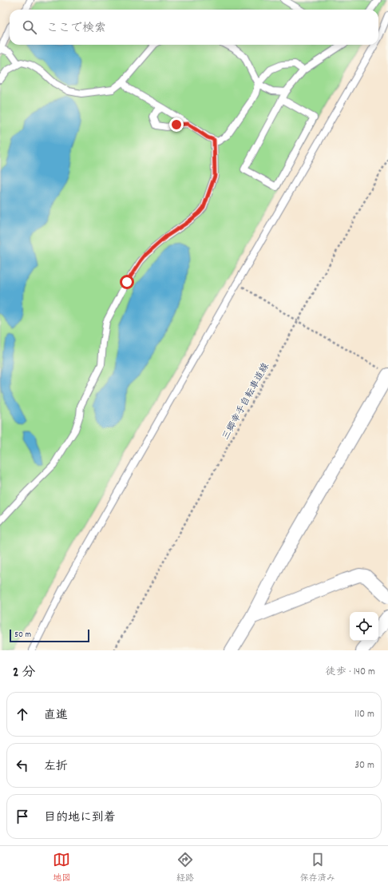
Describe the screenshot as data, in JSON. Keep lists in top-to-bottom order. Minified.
{"streets":{"path":["三郷幸手自転車道線"]},"scale_bar":"50 m","page":{"search":"ここで検索","scale":"50 m","heading":["2 分","徒歩 · 140 m"],"list":[["直進","110 m"],["左折","30 m"],"目的地に到着"],"nav":["地図","経路","保存済み"]}}
